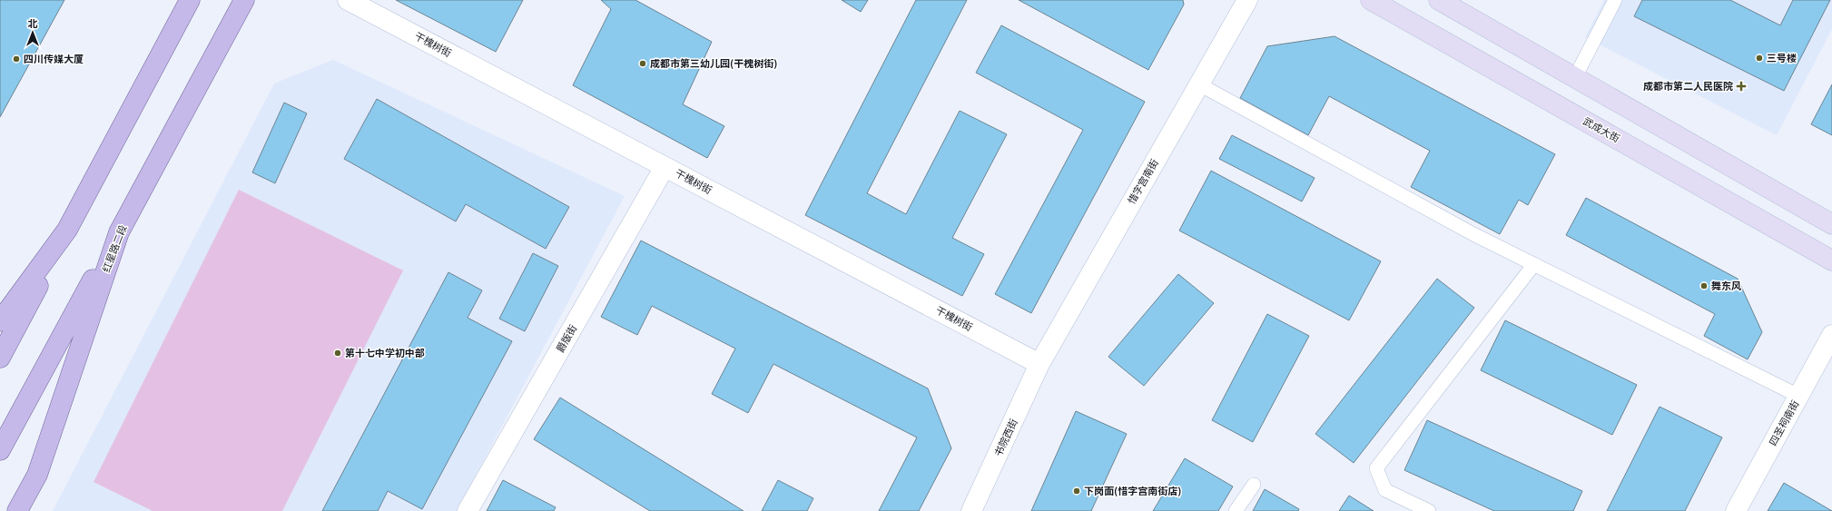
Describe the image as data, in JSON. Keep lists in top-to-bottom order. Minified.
{"streets":{"main road":["武成大街","红星路二段"],"street":["干槐树街","惜字宫南街","爵版街","四圣祠南街","书院西街"]},"crossings":[["干槐树街","惜字宫南街"],["干槐树街","爵版街"],["干槐树街","书院西街"],["惜字宫南街","书院西街"]],"places":{"other":["三号楼","四川传媒大厦","成都市第三幼儿园(干槐树街)","舞东风","第十七中学初中部","下岗面(惜字宫南街店)"],"health":["成都市第二人民医院"]},"north":"top"}
